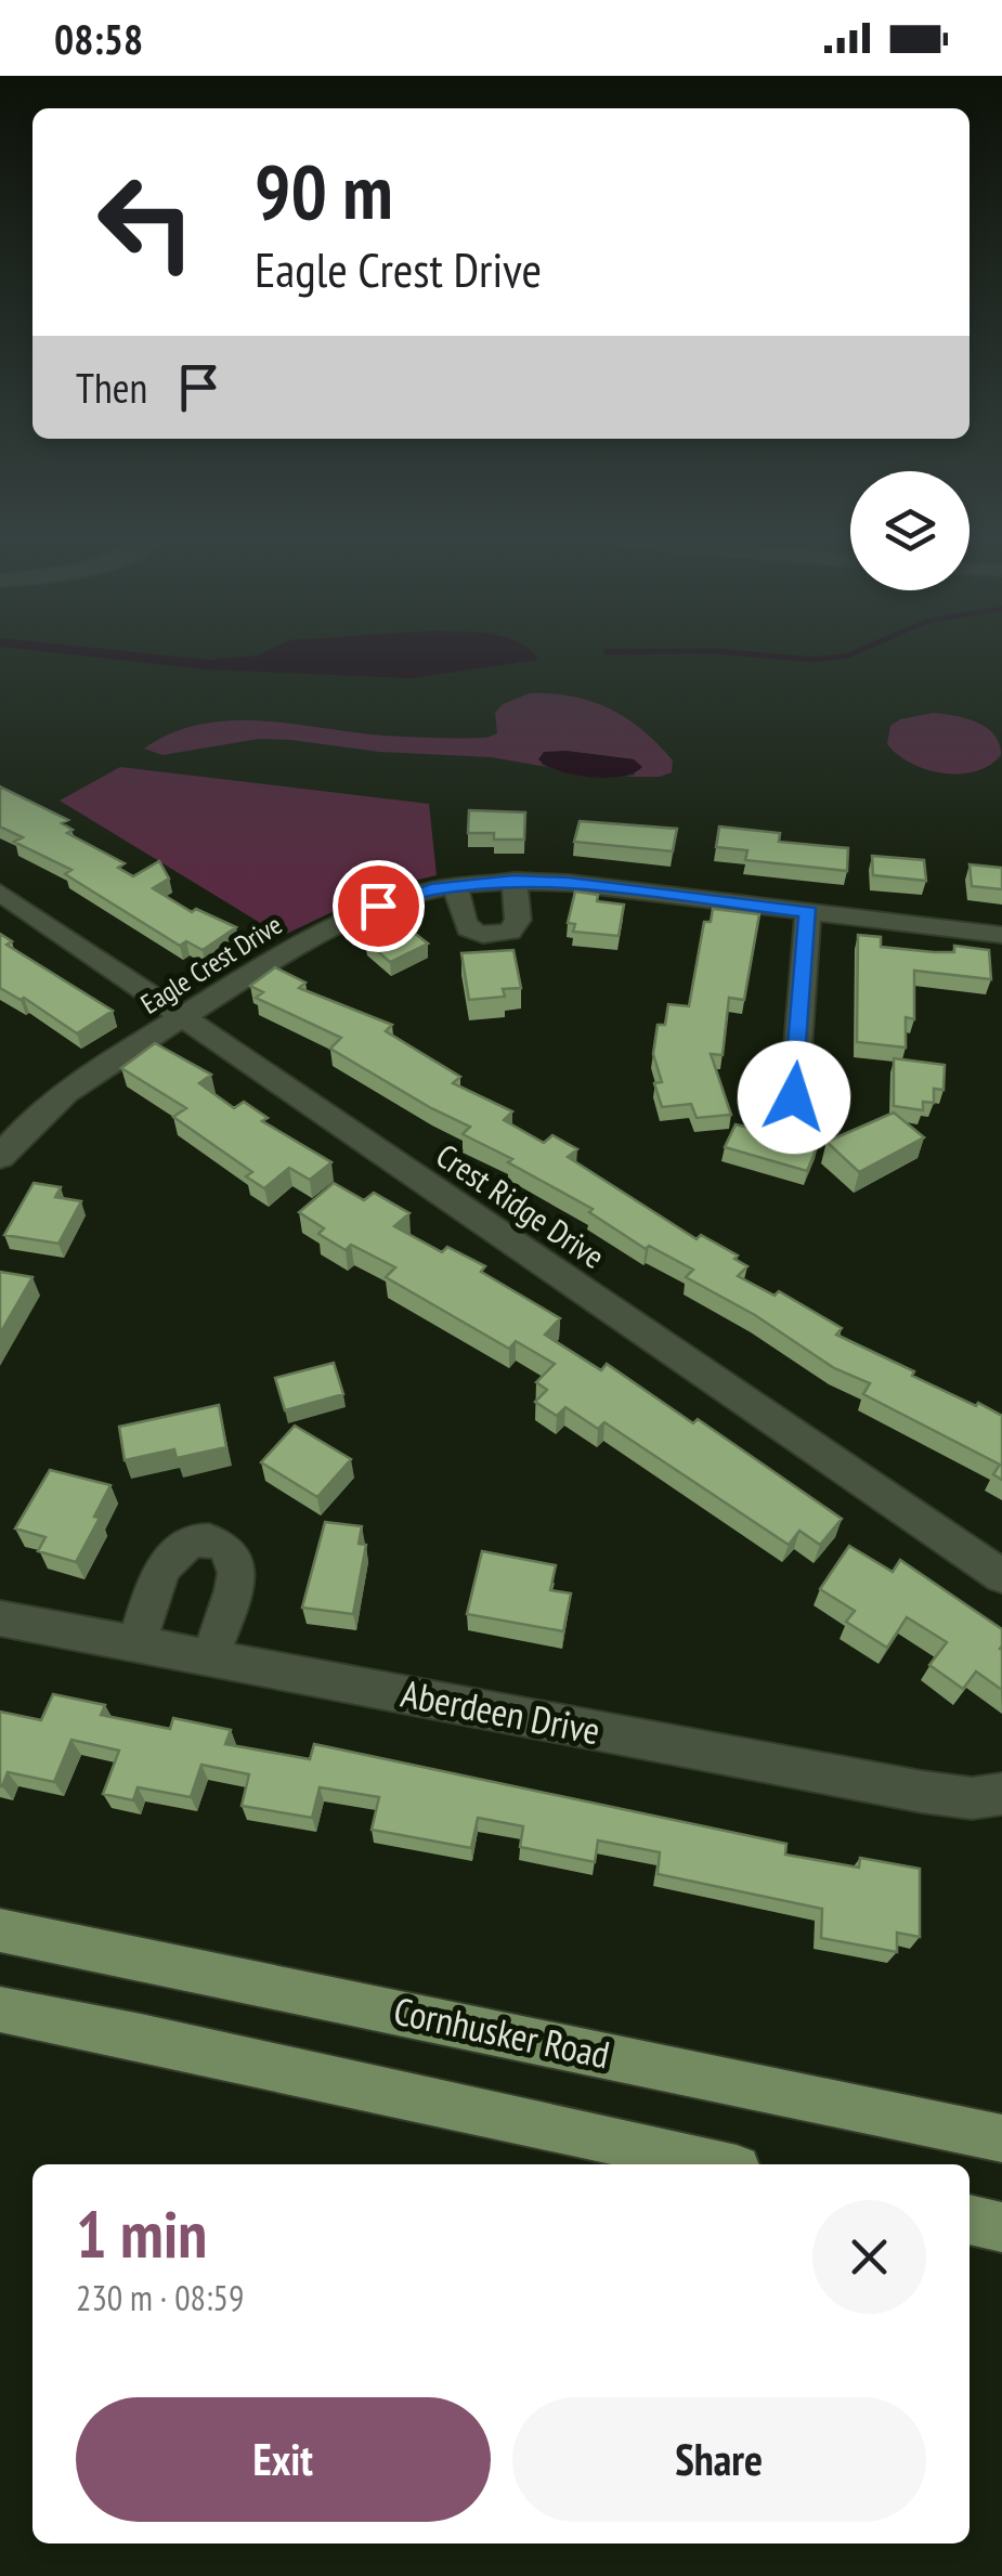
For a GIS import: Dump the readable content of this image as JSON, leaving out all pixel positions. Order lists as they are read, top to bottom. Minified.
{"streets":{"main road":["Cornhusker Road"],"street":["Eagle Crest Drive","Crest Ridge Drive","Aberdeen Drive"]},"crossings":[["Eagle Crest Drive","Crest Ridge Drive"]],"page":{"status":"08:58","turn":["90 m","Eagle Crest Drive"],"then":"Then","heading":["1 min","230 m · 08:59"],"buttons":["Exit","Share"]}}
